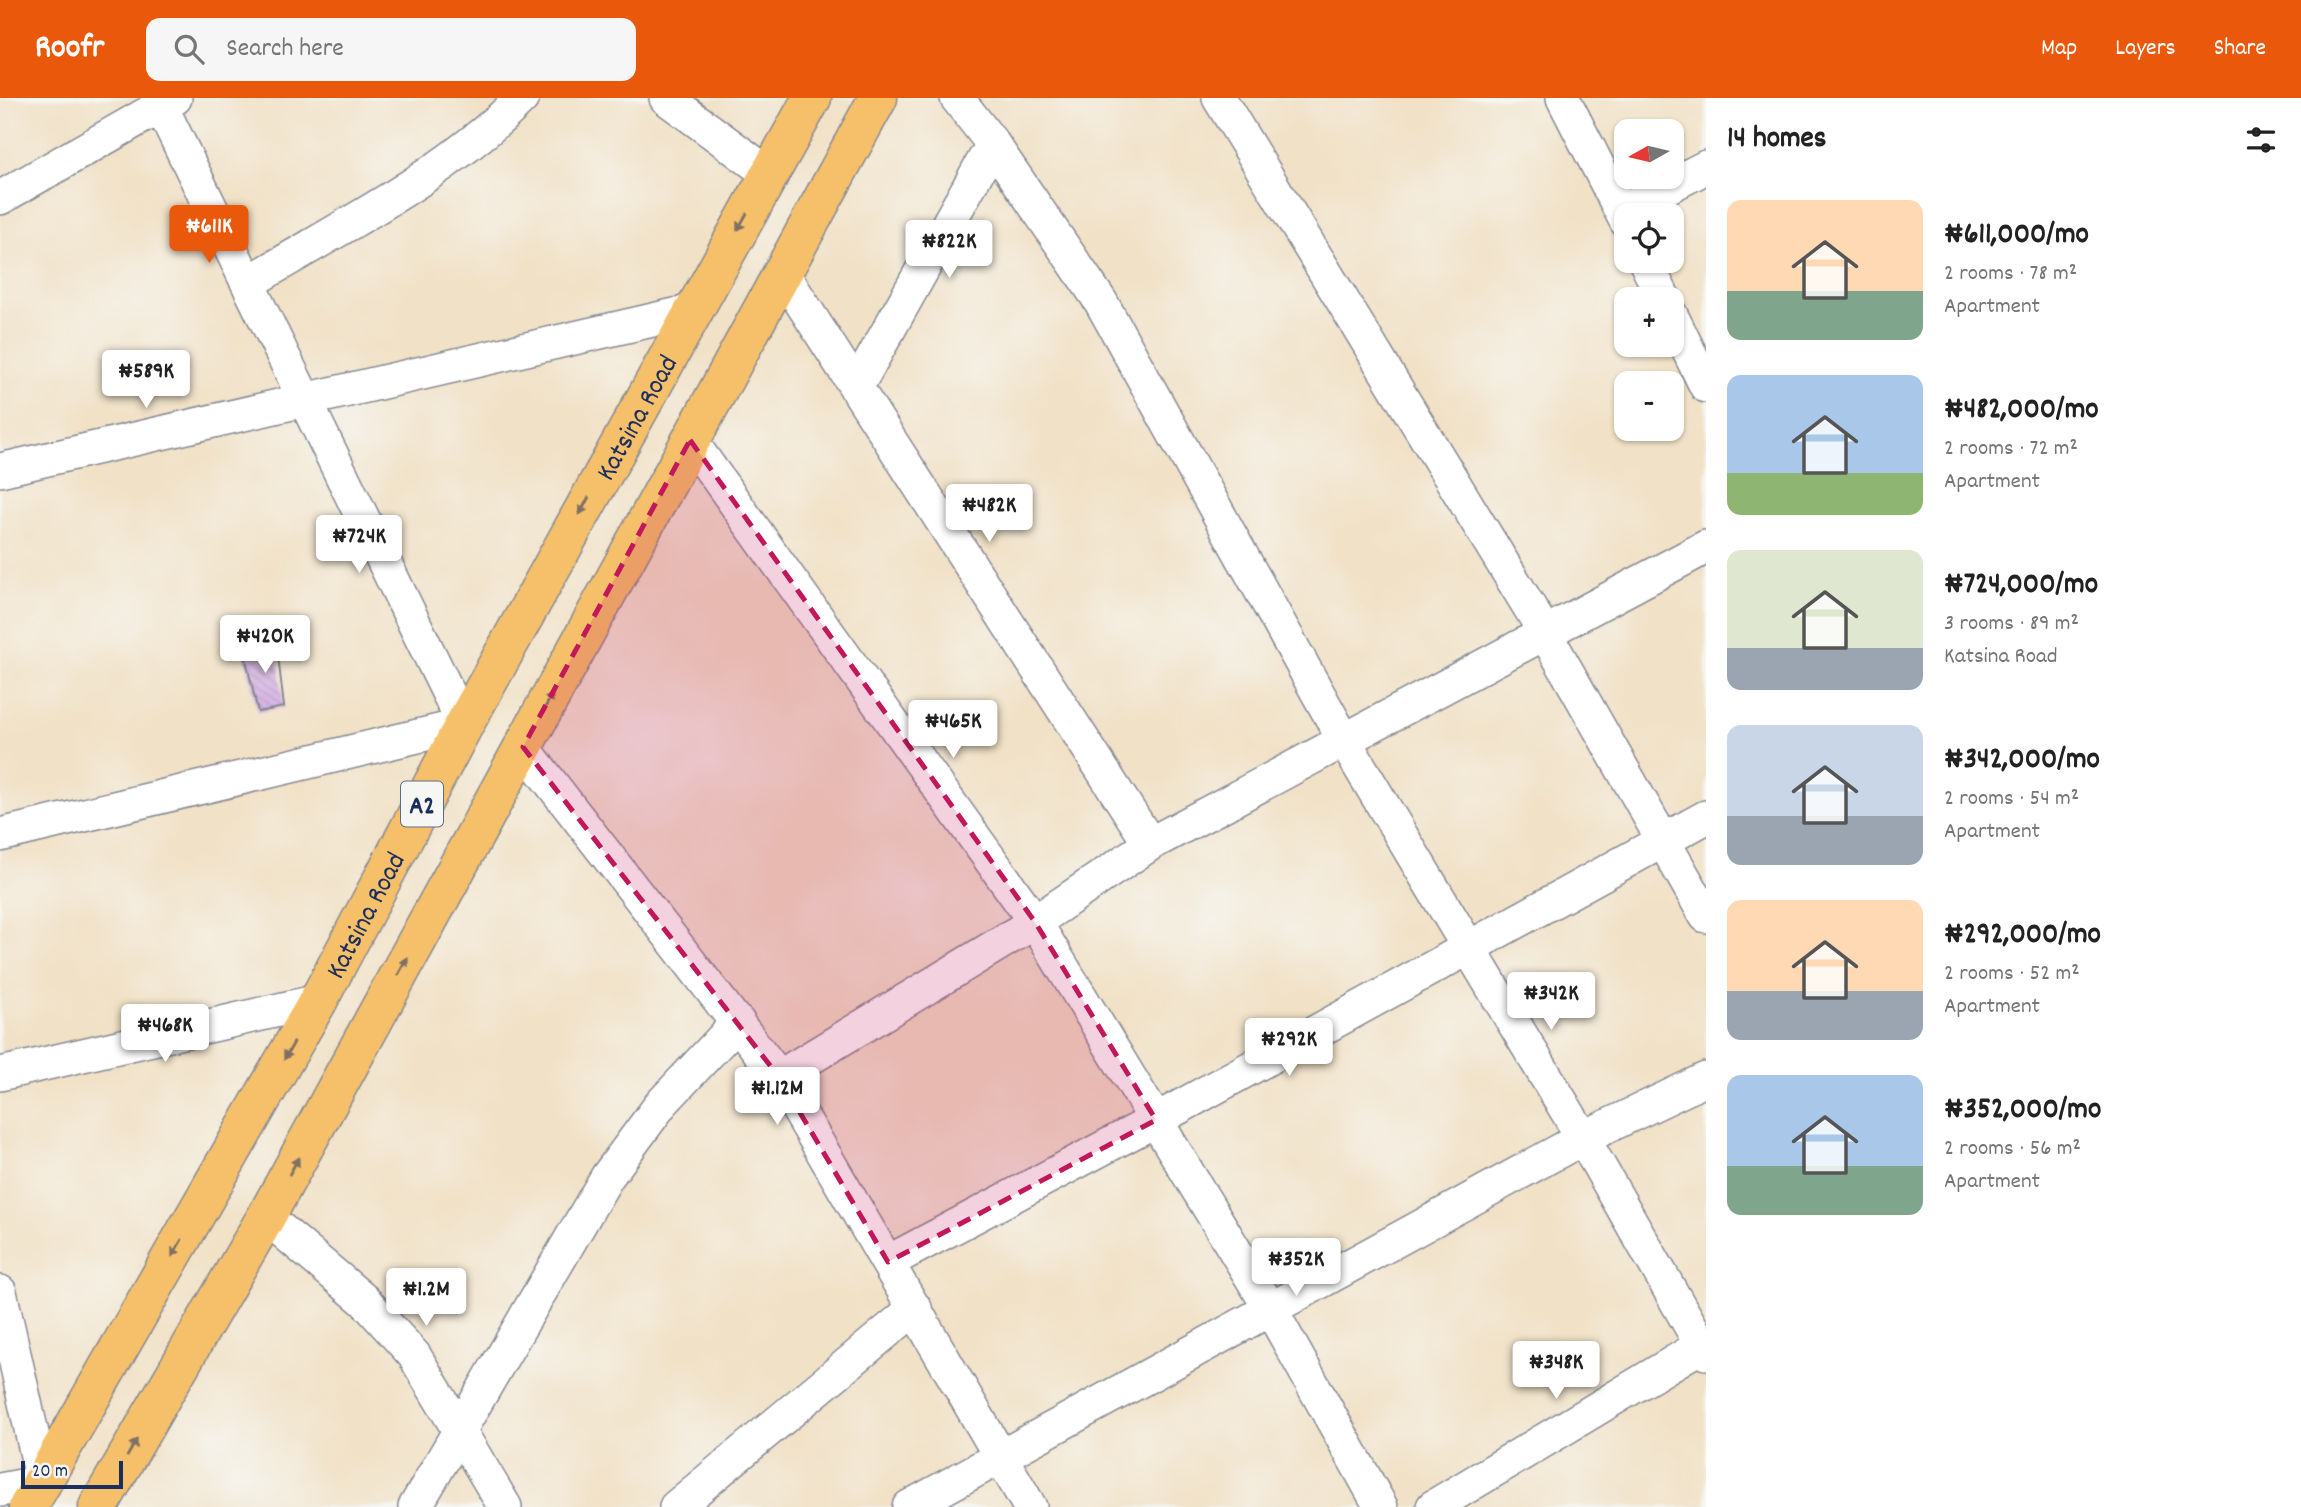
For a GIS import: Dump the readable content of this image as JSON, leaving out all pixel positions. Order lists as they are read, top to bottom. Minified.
{"streets":{"highway":["Katsina Road","A2"]},"scale_bar":"20 m","north":"left","page":{"header":"Roofr","search":"Search here","nav":["Map","Layers","Share"],"heading":"14 homes","map_buttons":["+","−"],"list":[{"name":"₦611,000/mo","note":"2 rooms · 78 m² · Apartment"},{"name":"₦482,000/mo","note":"2 rooms · 72 m² · Apartment"},{"name":"₦724,000/mo","note":"3 rooms · 89 m² · Katsina Road"},{"name":"₦342,000/mo","note":"2 rooms · 54 m² · Apartment"},{"name":"₦292,000/mo","note":"2 rooms · 52 m² · Apartment"},{"name":"₦352,000/mo","note":"2 rooms · 56 m² · Apartment"}],"price":["₦611K","₦822K","₦589K","₦482K","₦724K","₦420K","₦465K","₦342K","₦468K","₦292K","₦1.12M","₦352K","₦1.2M","₦348K"],"scale":"20 m"}}
